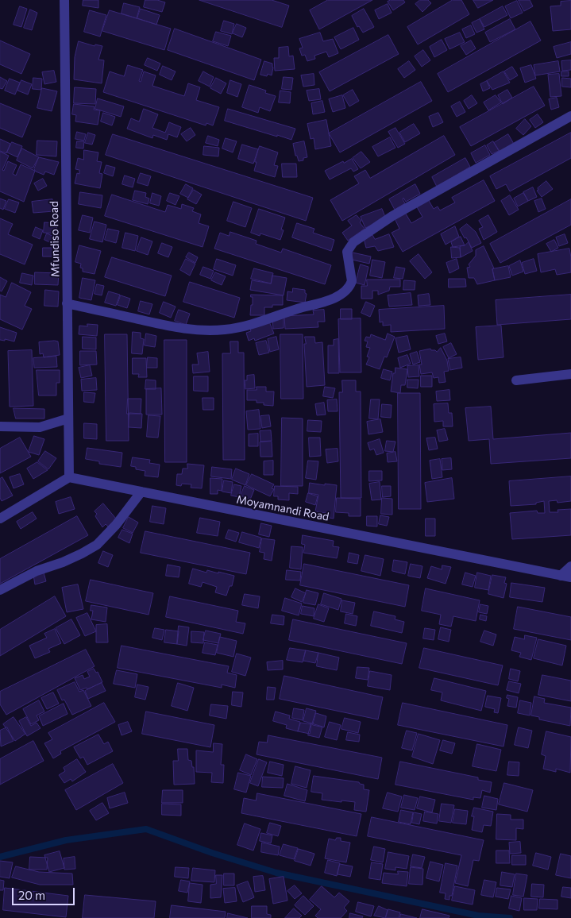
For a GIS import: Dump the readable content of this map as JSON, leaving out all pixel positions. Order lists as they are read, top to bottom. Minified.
{"streets":{"street":["Mfundiso Road","Moyamnandi Road"]},"crossings":[["Mfundiso Road","Moyamnandi Road"]],"scale_bar":"20 m"}
